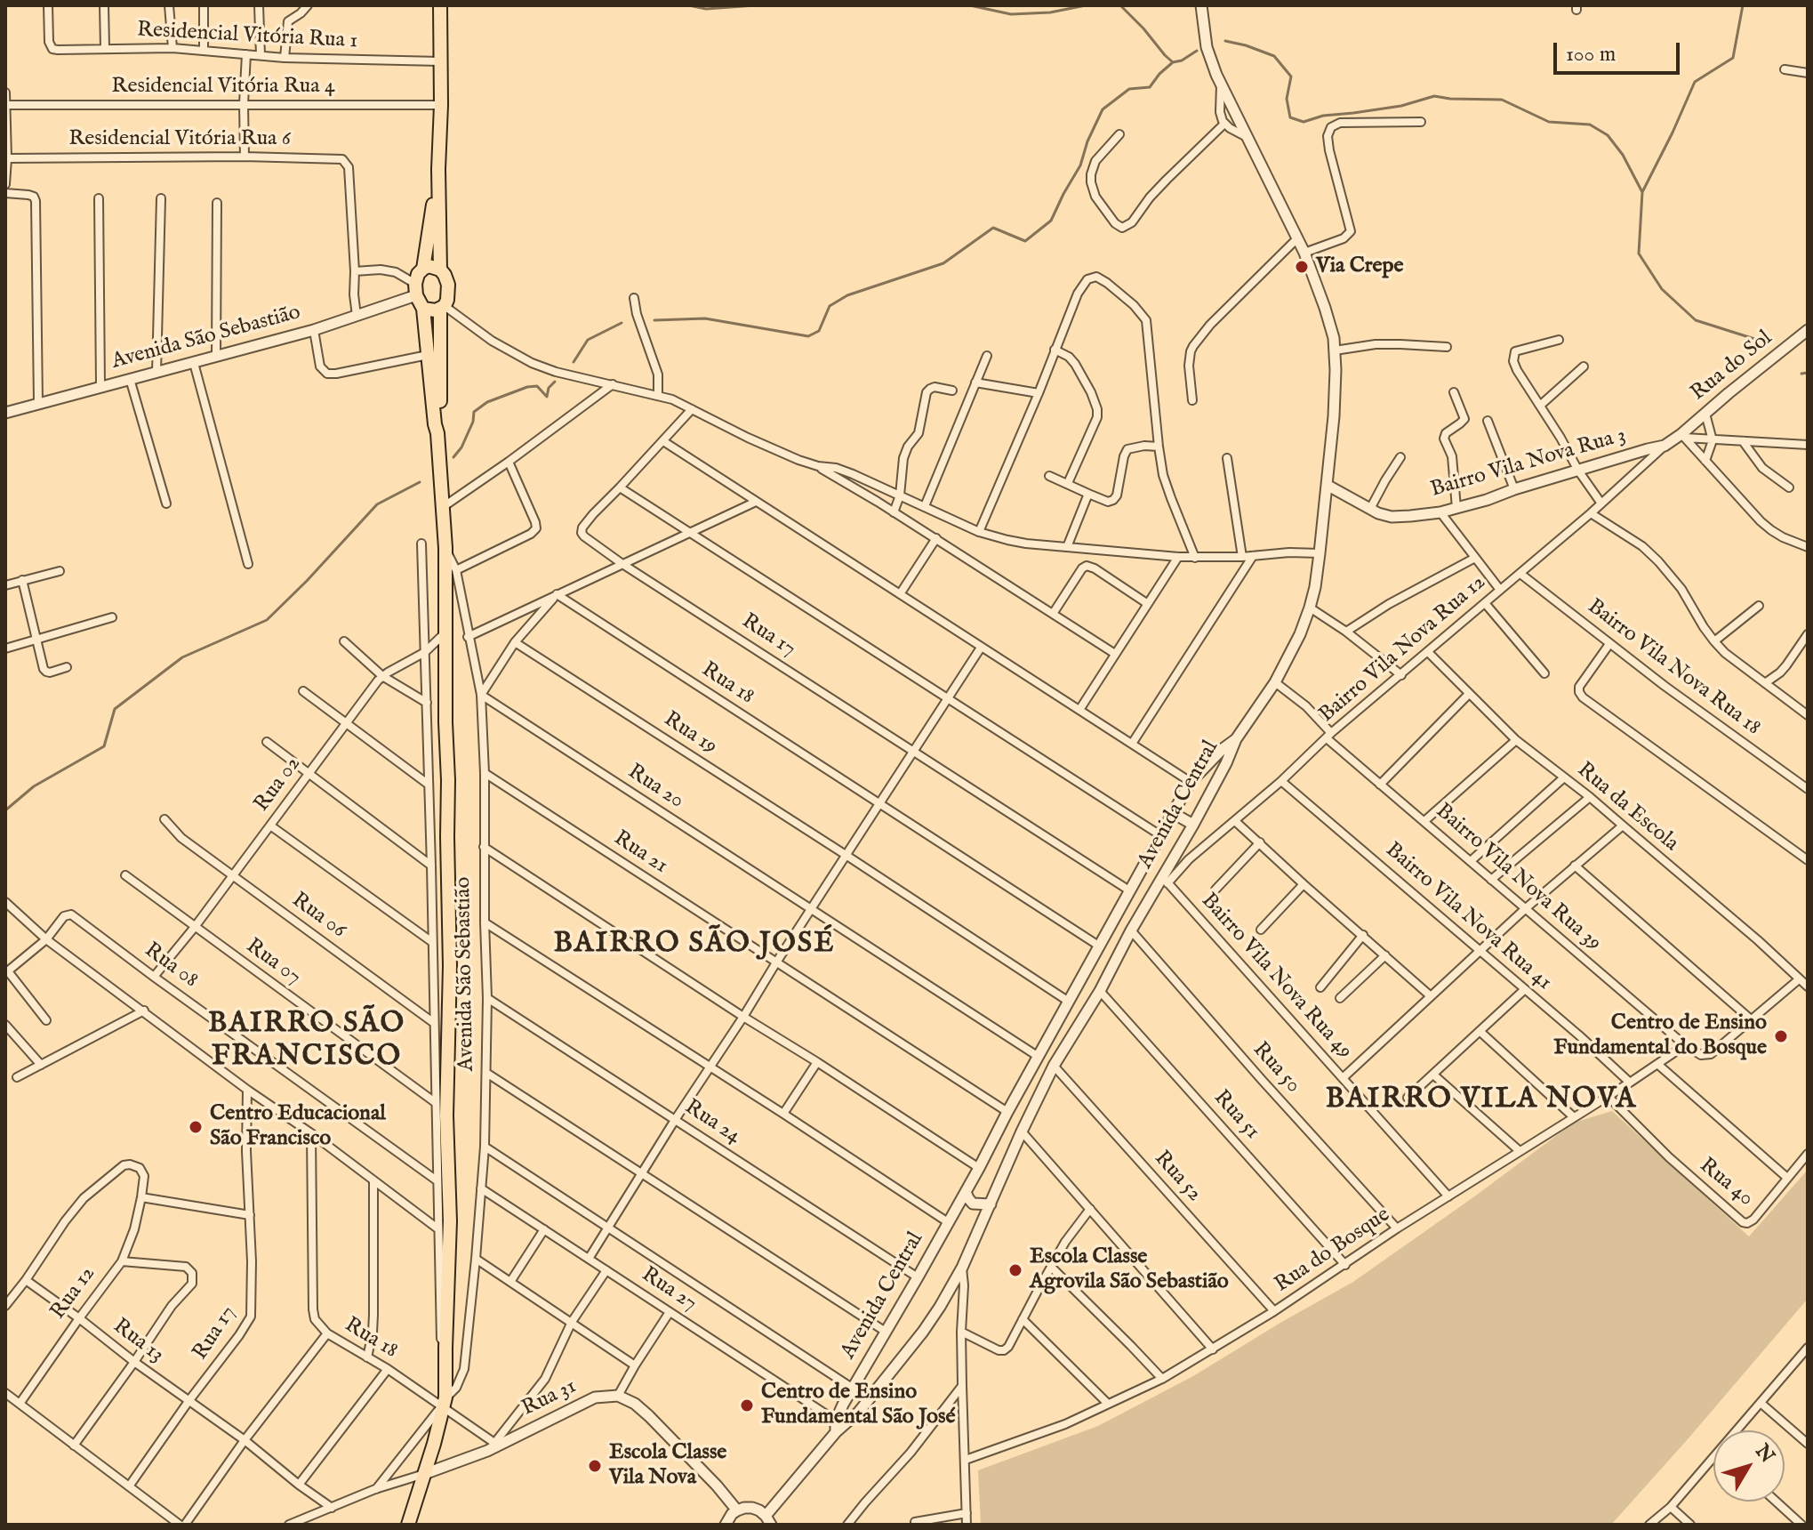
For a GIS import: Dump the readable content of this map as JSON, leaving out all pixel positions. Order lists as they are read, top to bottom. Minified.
{"streets":{"main road":["Avenida São Sebastião"],"street":["Residencial Vitória Rua 1","Residencial Vitória Rua 4","Residencial Vitória Rua 6","Rua do Sol","Bairro Vila Nova Rua 3","Rua 17","Bairro Vila Nova Rua 12","Bairro Vila Nova Rua 18","Rua 18","Rua 19","Rua 02","Rua 20","Avenida Central","Rua da Escola","Rua 21","Bairro Vila Nova Rua 39","Rua 06","Bairro Vila Nova Rua 41","Rua 07","Rua 08","Bairro Vila Nova Rua 49","Rua 50","Rua 51","Rua 24","Rua 52","Rua 40","Rua do Bosque","Rua 27","Rua 12","Rua 13","Rua 31"]},"crossings":[["Residencial Vitória Rua 1","Avenida São Sebastião"],["Residencial Vitória Rua 4","Avenida São Sebastião"],["Avenida São Sebastião","Rua 18"],["Avenida São Sebastião","Rua 02"],["Avenida São Sebastião","Rua 20"],["Avenida São Sebastião","Rua 21"],["Avenida São Sebastião","Rua 24"],["Avenida São Sebastião","Rua 27"],["Avenida São Sebastião","Rua 31"],["Bairro Vila Nova Rua 3","Bairro Vila Nova Rua 12"],["Rua 17","Avenida Central"],["Rua 17","Rua 13"],["Bairro Vila Nova Rua 12","Bairro Vila Nova Rua 18"],["Bairro Vila Nova Rua 12","Avenida Central"],["Bairro Vila Nova Rua 12","Rua da Escola"],["Bairro Vila Nova Rua 12","Bairro Vila Nova Rua 39"],["Bairro Vila Nova Rua 12","Bairro Vila Nova Rua 41"],["Bairro Vila Nova Rua 12","Bairro Vila Nova Rua 49"],["Rua 18","Avenida Central"],["Rua 18","Rua 31"],["Rua 19","Avenida Central"],["Rua 02","Rua 06"],["Rua 02","Rua 07"],["Rua 02","Rua 08"],["Rua 20","Avenida Central"],["Avenida Central","Rua 21"],["Avenida Central","Bairro Vila Nova Rua 49"],["Avenida Central","Rua 50"],["Avenida Central","Rua 51"],["Avenida Central","Rua 24"],["Avenida Central","Rua 52"],["Avenida Central","Rua 27"],["Bairro Vila Nova Rua 39","Rua do Bosque"],["Bairro Vila Nova Rua 41","Rua do Bosque"],["Bairro Vila Nova Rua 49","Rua do Bosque"],["Rua 50","Rua do Bosque"],["Rua 51","Rua do Bosque"],["Rua 52","Rua do Bosque"],["Rua 40","Rua do Bosque"],["Rua 12","Rua 13"]],"districts":["BAIRRO SÃO JOSÉ","BAIRRO SÃO FRANCISCO","BAIRRO VILA NOVA"],"places":["Via Crepe","Centro de Ensino Fundamental do Bosque","Centro Educacional São Francisco","Escola Classe Agrovila São Sebastião","Centro de Ensino Fundamental São José","Escola Classe Vila Nova"],"scale_bar":"100 m","north":"top right"}
